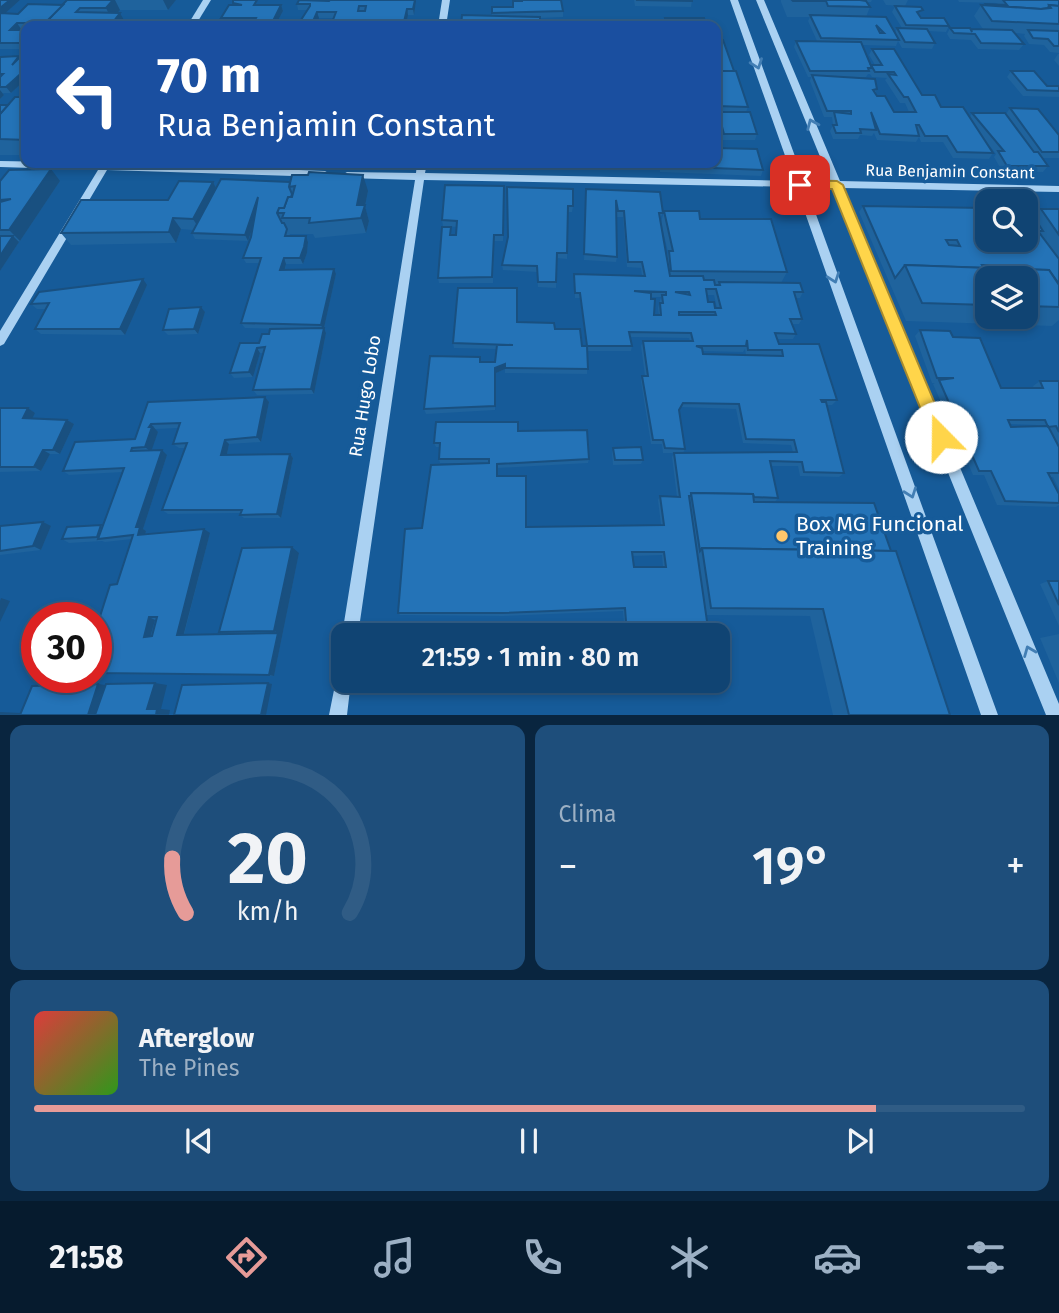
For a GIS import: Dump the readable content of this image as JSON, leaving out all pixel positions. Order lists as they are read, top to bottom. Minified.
{"streets":{"street":["Rua Benjamin Constant","Rua Hugo Lobo"]},"crossings":[["Rua Benjamin Constant","Rua Hugo Lobo"]],"places":["Box MG Funcional Training"],"page":{"turn":["70 m","Rua Benjamin Constant"],"limit":"30","trip":"21:59 · 1 min · 80 m","tile":"Clima","heat":["−","19°","+"],"song":["Afterglow","The Pines"],"tabs":"21:58","gauge":["20","km/h"]}}
